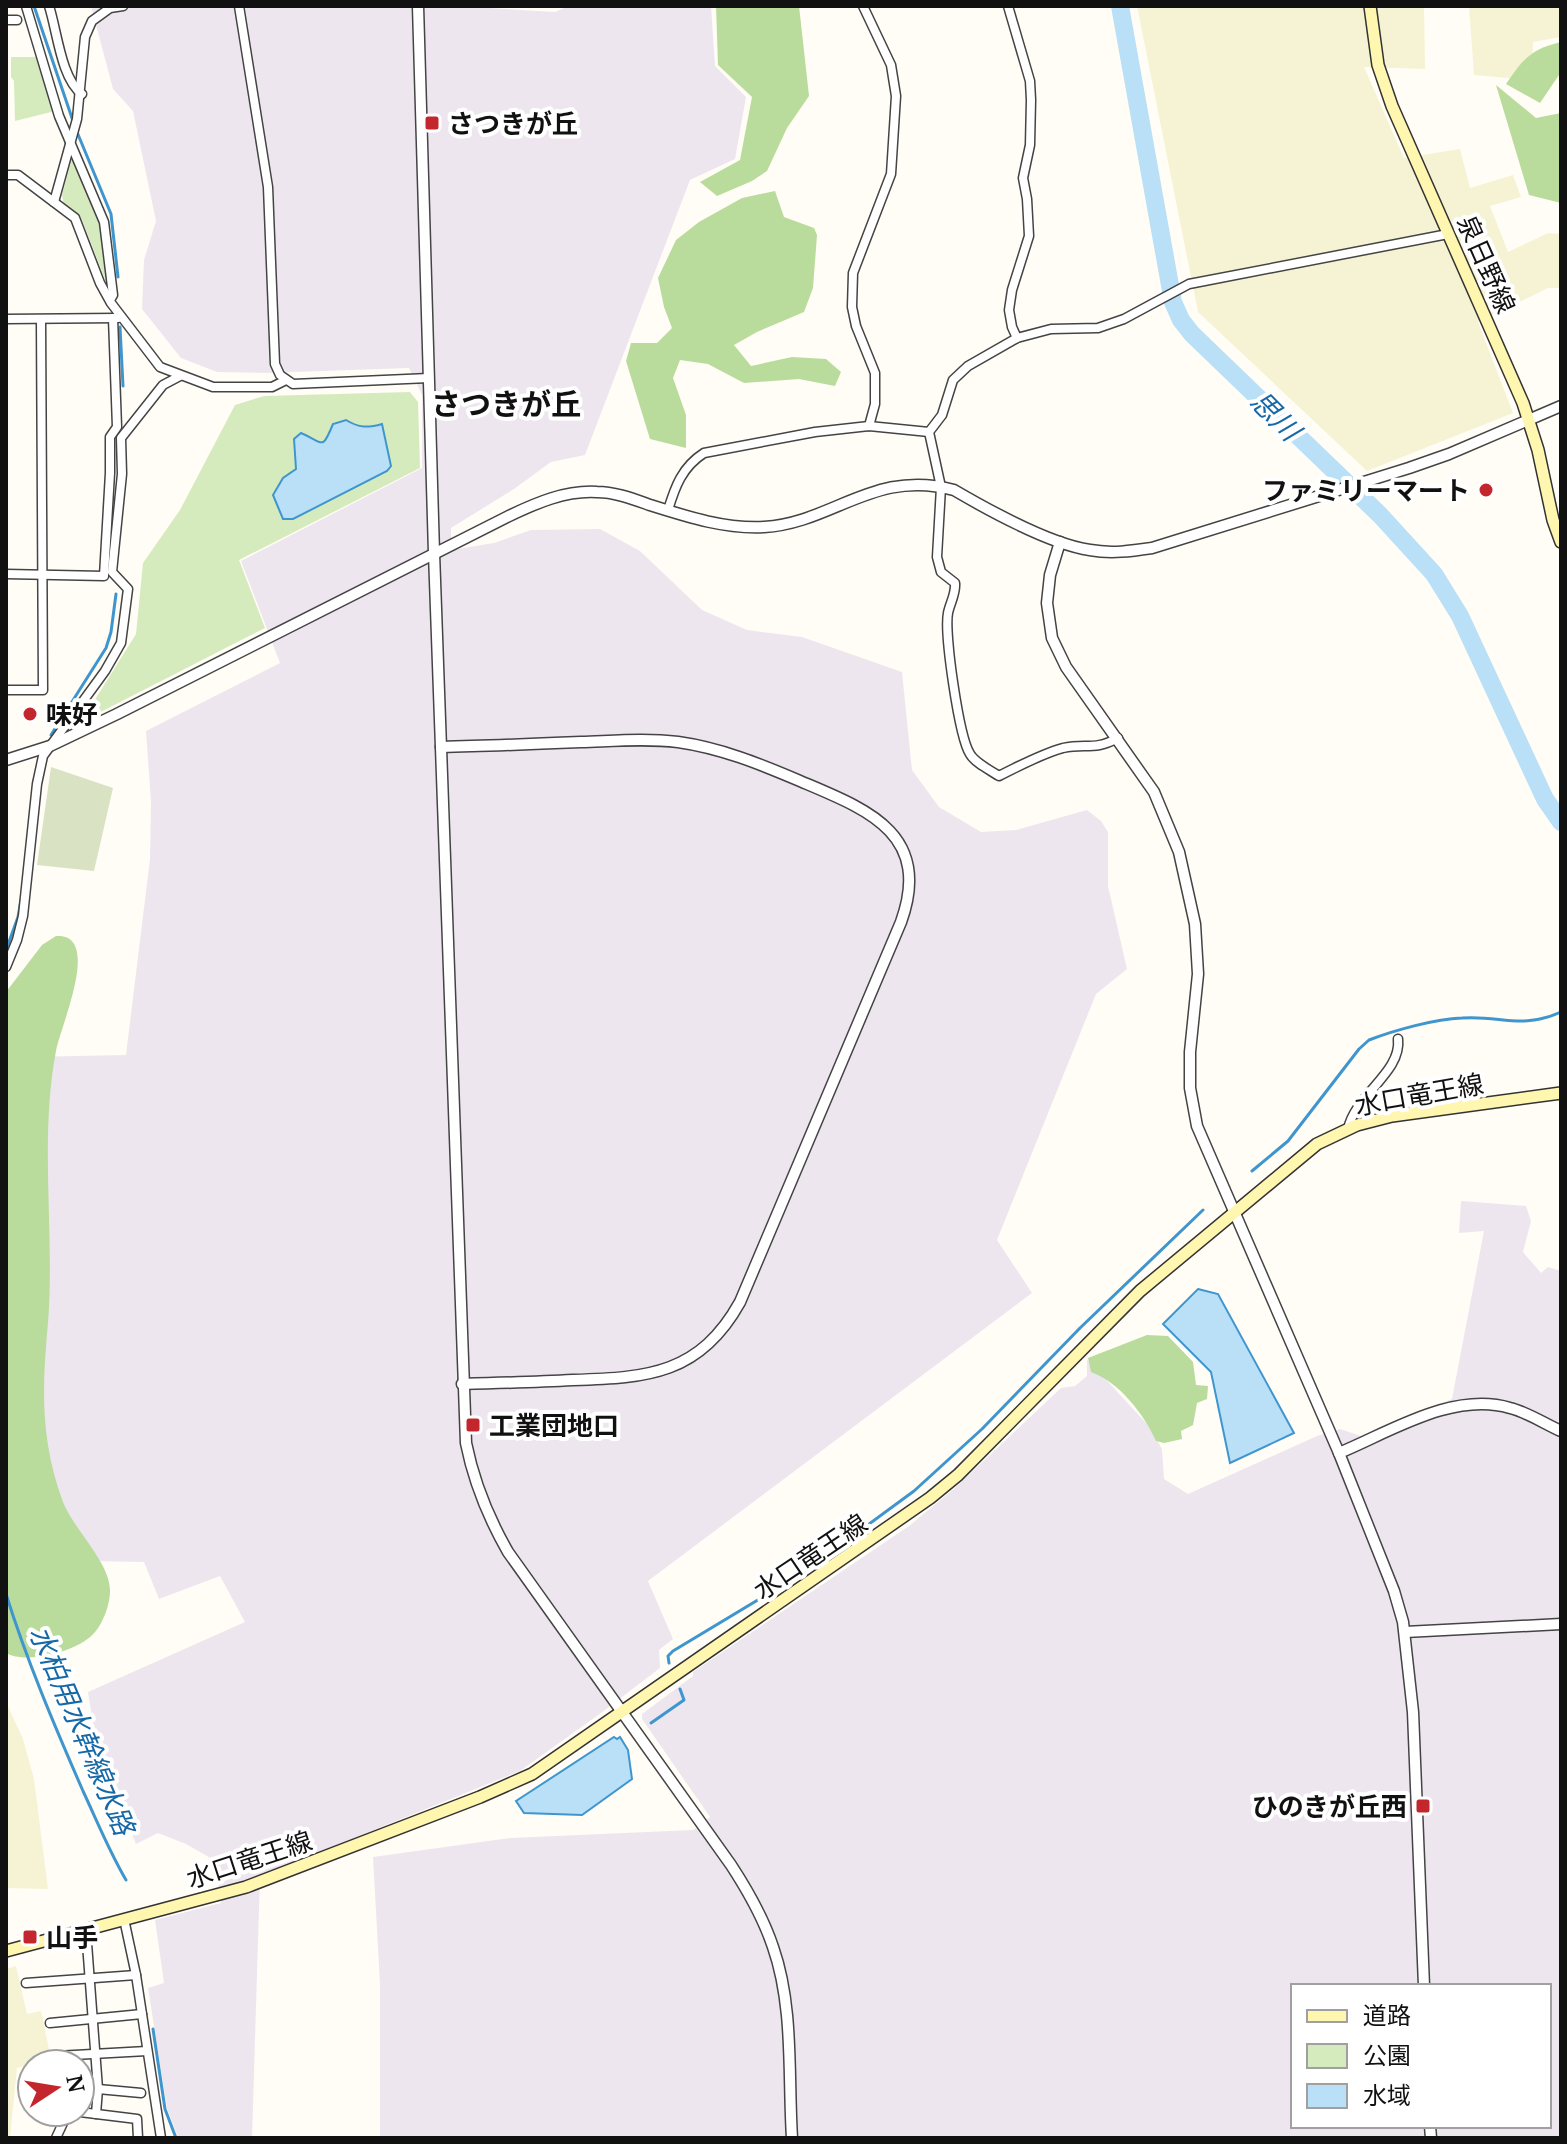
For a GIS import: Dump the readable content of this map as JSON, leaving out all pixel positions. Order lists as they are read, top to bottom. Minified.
{"streets":{"main road":["泉日野線","水口竜王線"]},"districts":["さつきが丘"],"water":["思川","水柏用水幹線水路"],"places":{"transit":["さつきが丘","工業団地口","ひのきが丘西","山手"],"other":["ファミリーマート","味好"]},"legend":["道路","公園","水域"],"north":"right"}
